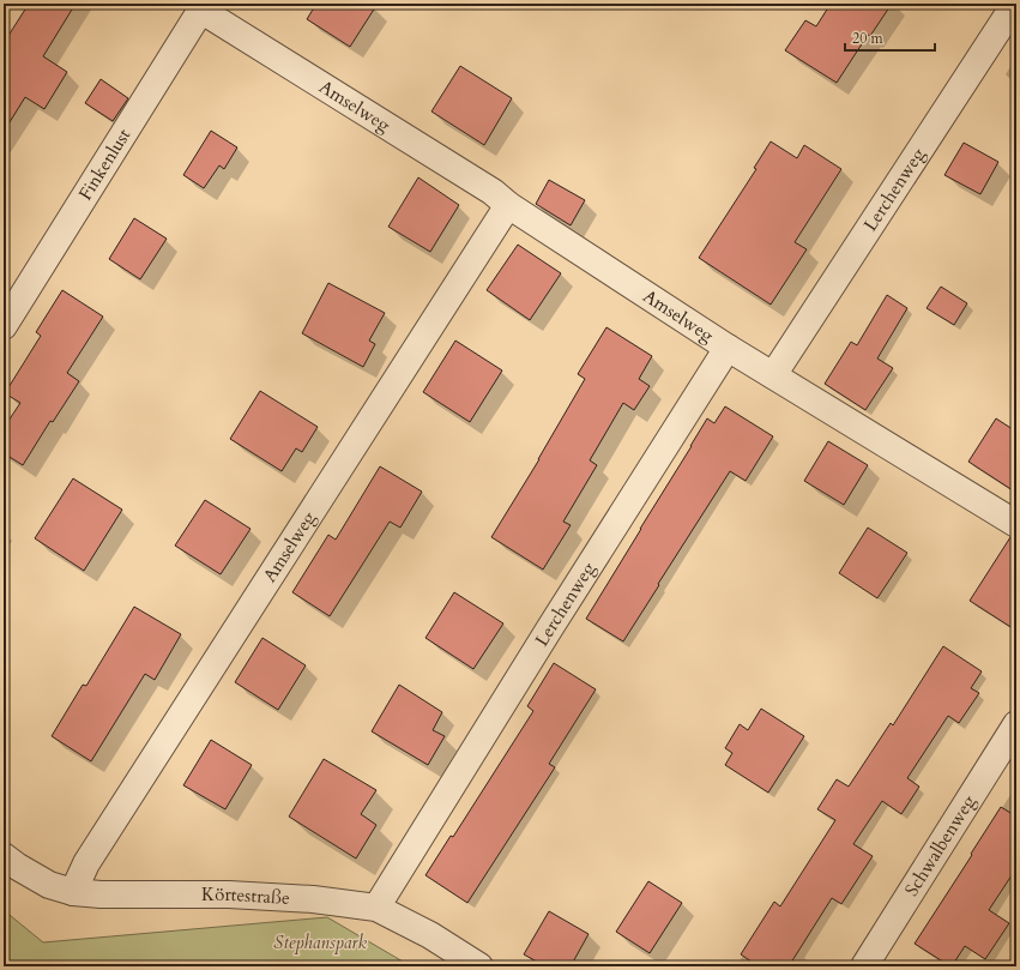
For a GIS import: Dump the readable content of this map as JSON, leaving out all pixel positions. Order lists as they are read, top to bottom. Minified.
{"streets":{"street":["Amselweg","Finkenlust","Lerchenweg","Schwalbenweg","Körtestraße"]},"crossings":[["Amselweg","Finkenlust"],["Amselweg","Lerchenweg"],["Amselweg","Körtestraße"],["Lerchenweg","Körtestraße"]],"parks":["Stephanspark"],"scale_bar":"20 m"}
